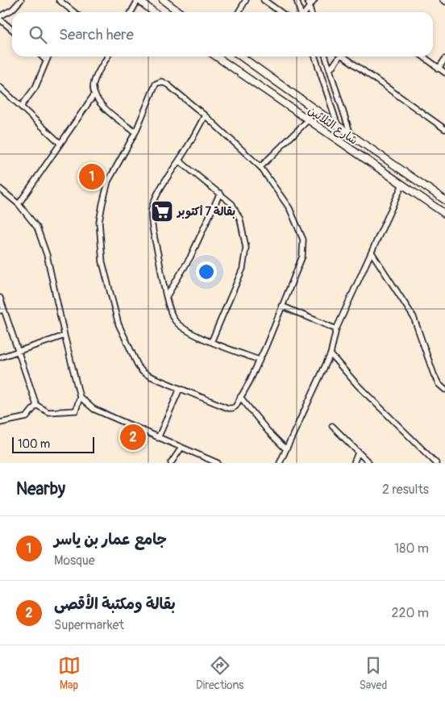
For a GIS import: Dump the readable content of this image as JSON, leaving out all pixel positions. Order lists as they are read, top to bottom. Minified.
{"streets":{"street":["شارع الثلاثين"]},"places":{"supermarket":["بقالة 7 أكتوبر"]},"scale_bar":"100 m","page":{"search":"Search here","pins":["1","2"],"scale":"100 m","heading":["Nearby","2 results"],"list":[{"mark":"1","name":"جامع عمار بن ياسر","note":"Mosque","value":"180 m"},{"mark":"2","name":"بقالة ومكتبة الأقصى","note":"Supermarket","value":"220 m"}],"nav":["Map","Directions","Saved"]}}
